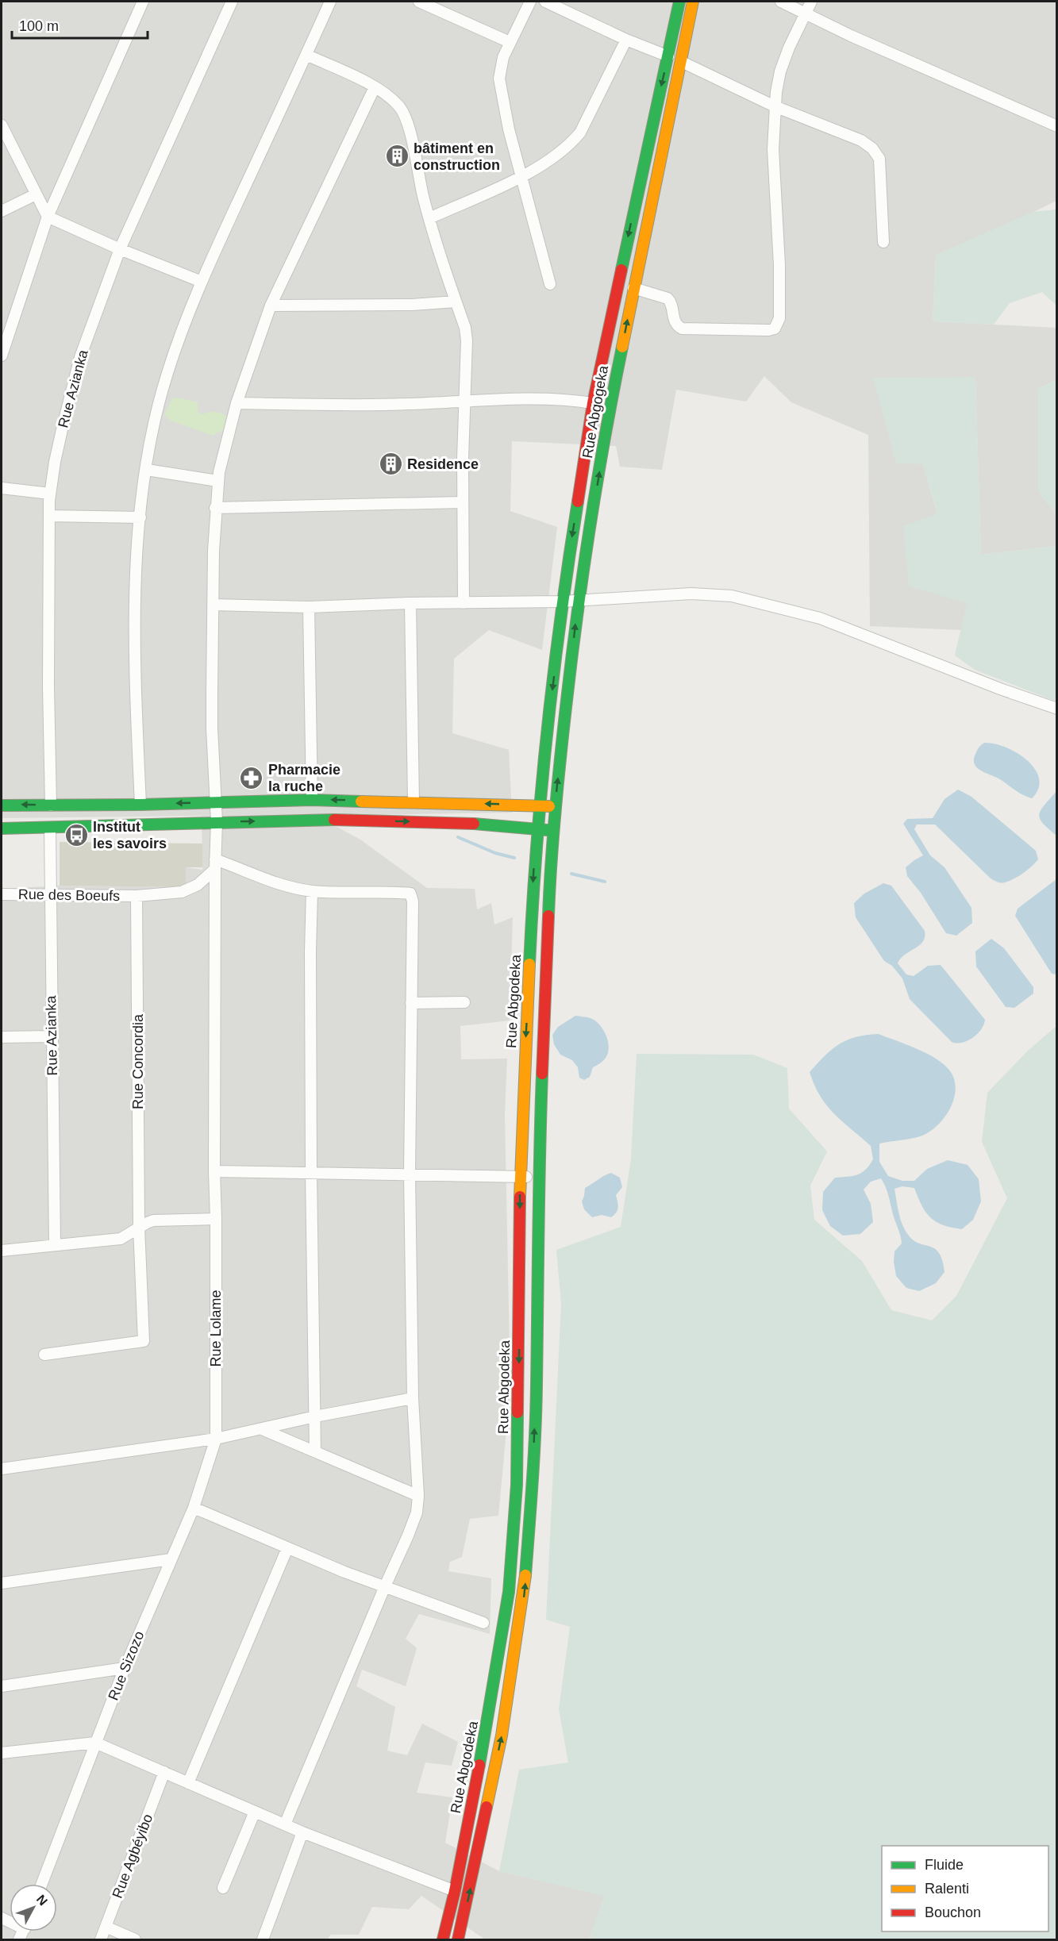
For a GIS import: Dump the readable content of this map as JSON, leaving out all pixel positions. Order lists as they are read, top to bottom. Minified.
{"streets":{"main road":["Rue Abgogeka","Rue Abgodeka"],"street":["Rue Azianka","Rue des Boeufs","Rue Concordia","Rue Lolame","Rue Sizozo","Rue Agbéyibo"]},"crossings":[["Rue Azianka","Rue des Boeufs"],["Rue Abgogeka","Rue Abgodeka"],["Rue des Boeufs","Rue Concordia"],["Rue des Boeufs","Rue Lolame"],["Rue Lolame","Rue Sizozo"]],"places":{"building":["bâtiment en construction","Residence"],"pharmacy":["Pharmacie la ruche"],"bus stop":["Institut les savoirs"]},"legend":["Fluide","Ralenti","Bouchon"],"scale_bar":"100 m","north":"top right"}
